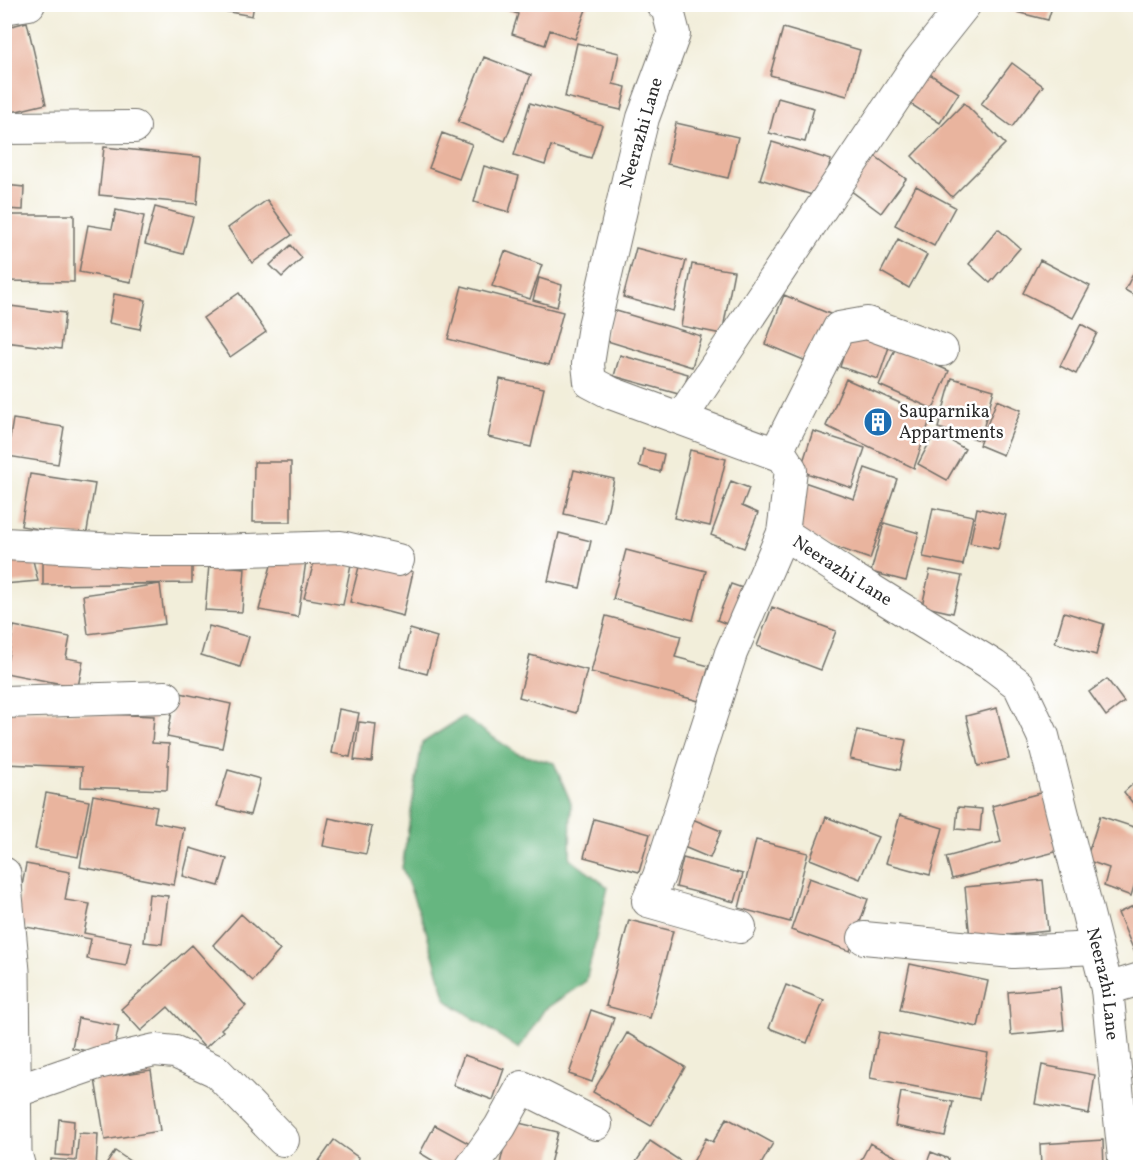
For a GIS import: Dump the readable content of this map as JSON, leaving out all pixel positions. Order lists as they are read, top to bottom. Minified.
{"streets":{"street":["Neerazhi Lane"]},"places":{"building":["Sauparnika Appartments"]}}
